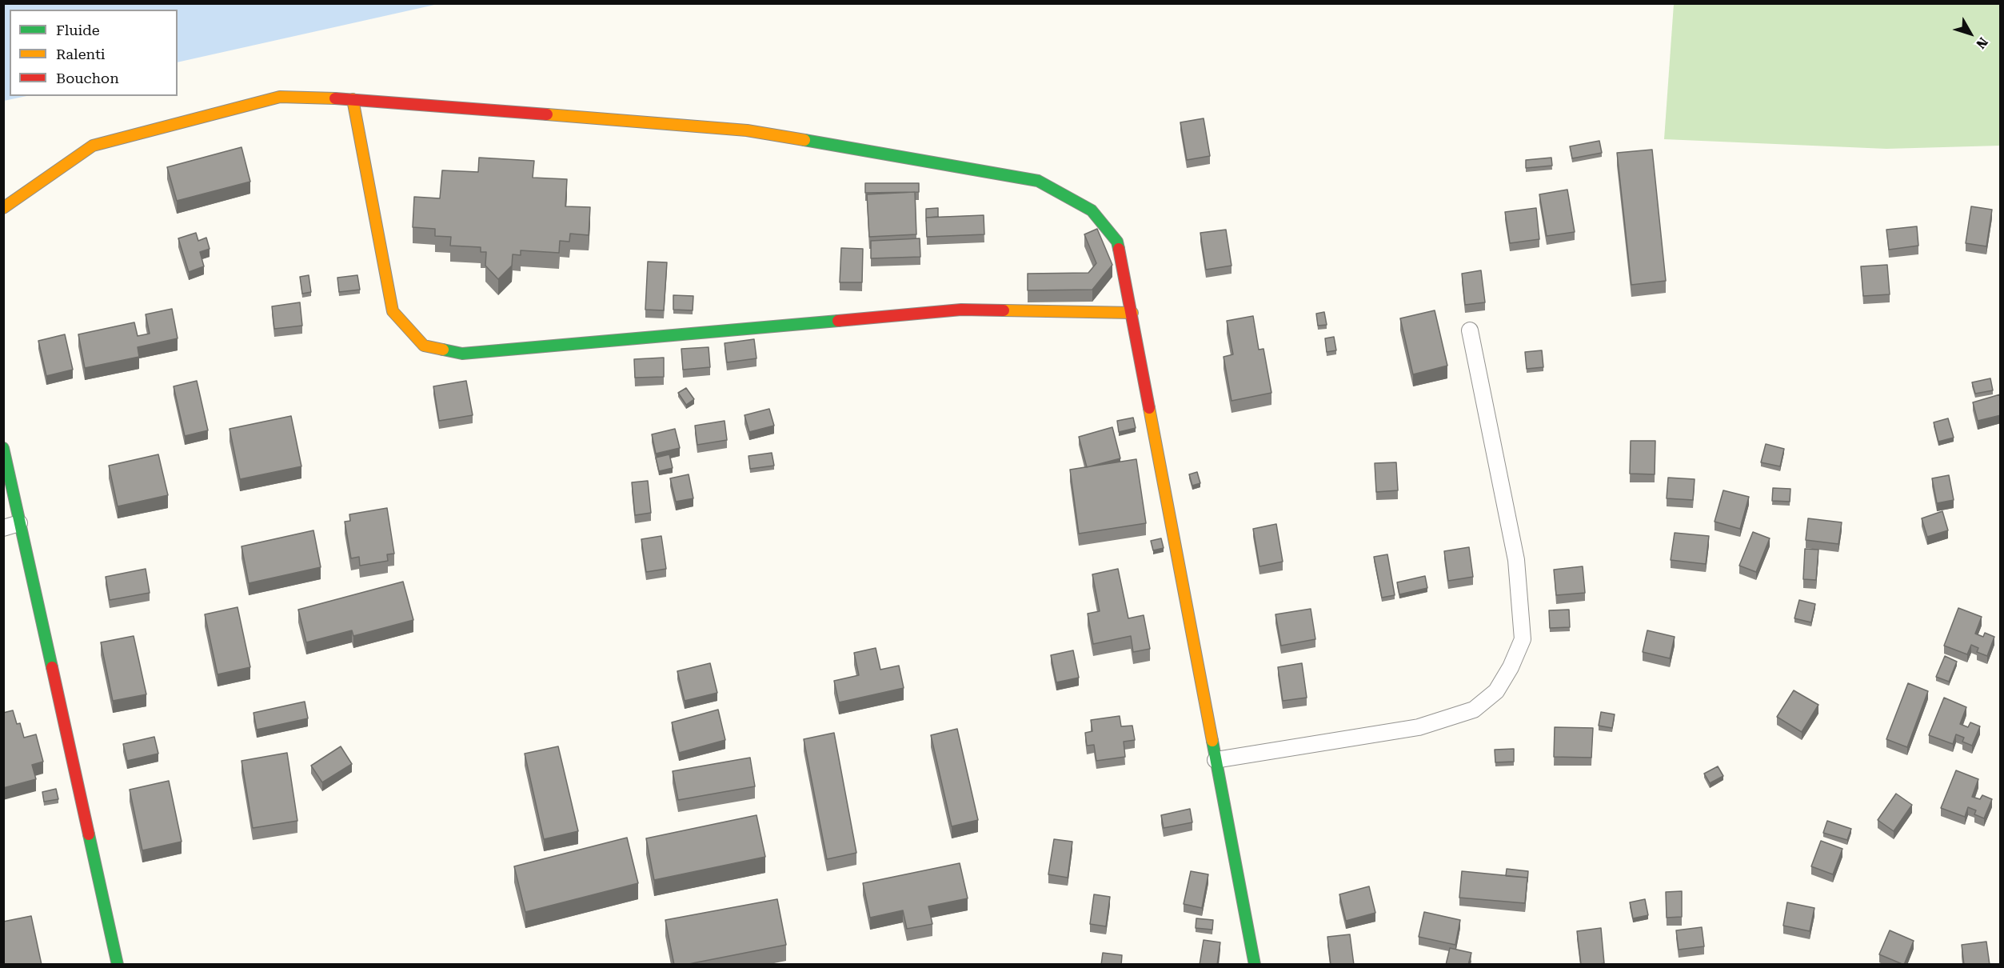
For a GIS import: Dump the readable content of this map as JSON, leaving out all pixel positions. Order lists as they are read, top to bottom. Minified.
{"legend":["Fluide","Ralenti","Bouchon"],"north":"bottom right"}
